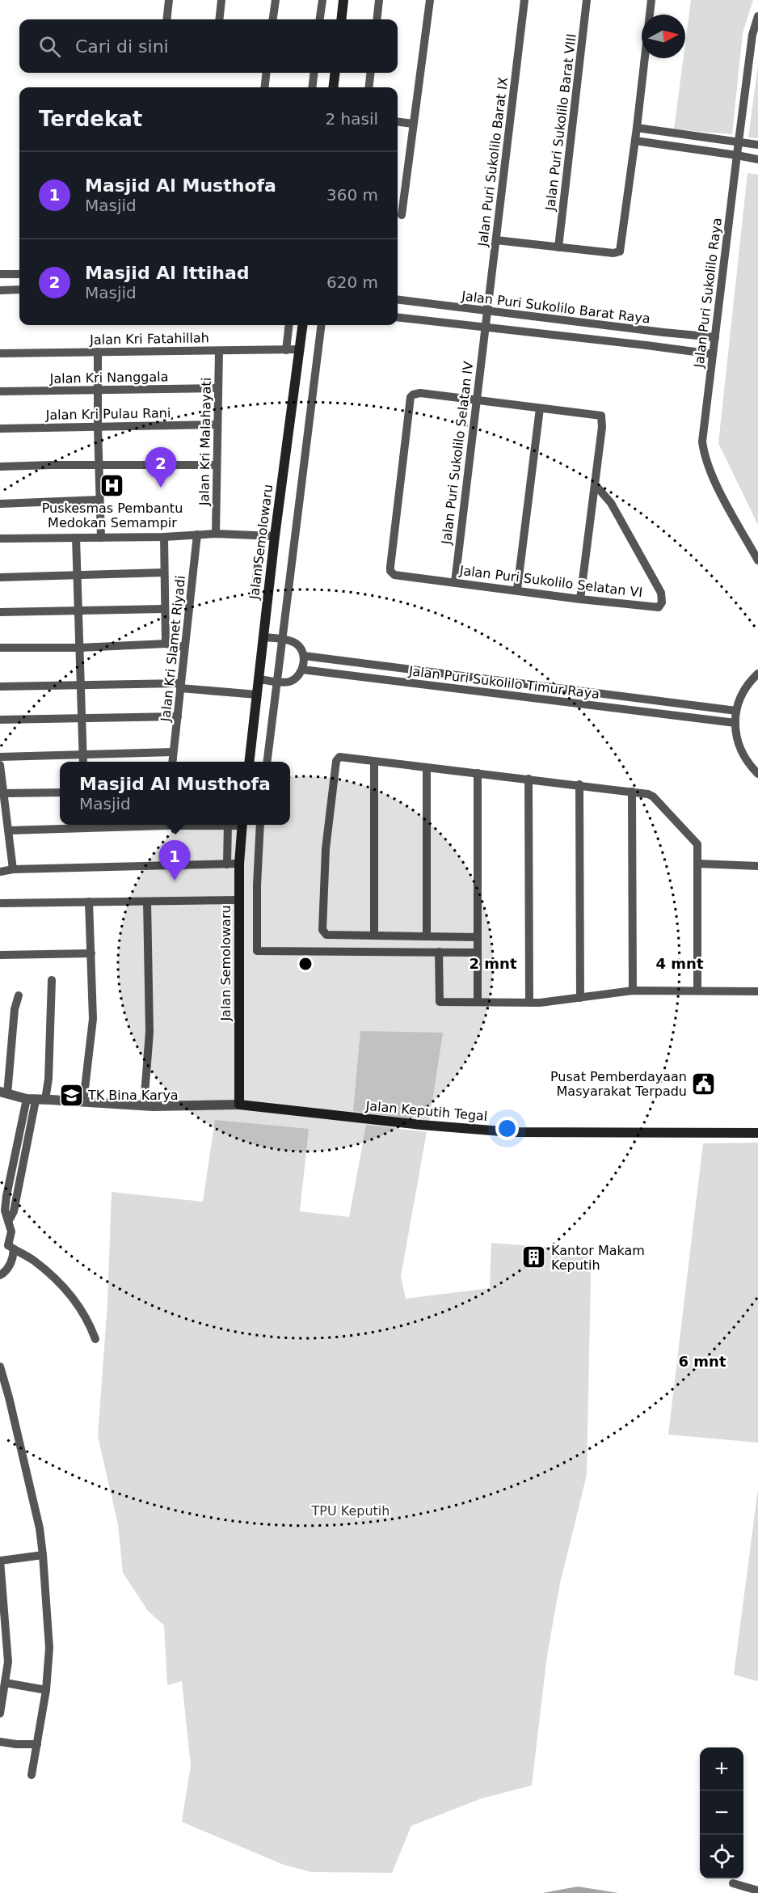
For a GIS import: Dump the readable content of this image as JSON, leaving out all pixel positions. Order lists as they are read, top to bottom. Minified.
{"streets":{"main road":["Jalan Semolowaru","Jalan Keputih Tegal"],"street":["Jalan Puri Sukolilo Barat VIII","Jalan Puri Sukolilo Barat IX","Jalan Puri Sukolilo Raya","Jalan Puri Sukolilo Barat Raya","Jalan Kri Fatahillah","Jalan Kri Nanggala","Jalan Kri Pulau Rani","Jalan Kri Malahayati","Jalan Puri Sukolilo Selatan IV","Jalan Puri Sukolilo Selatan VI","Jalan Kri Slamet Riyadi","Jalan Puri Sukolilo Timur Raya"]},"crossings":[["Jalan Puri Sukolilo Barat IX","Jalan Puri Sukolilo Barat Raya"],["Jalan Puri Sukolilo Barat IX","Jalan Puri Sukolilo Selatan IV"],["Jalan Puri Sukolilo Raya","Jalan Puri Sukolilo Barat Raya"],["Jalan Puri Sukolilo Barat Raya","Jalan Puri Sukolilo Selatan IV"],["Jalan Kri Fatahillah","Jalan Kri Malahayati"],["Jalan Kri Fatahillah","Jalan Semolowaru"],["Jalan Kri Nanggala","Jalan Kri Malahayati"],["Jalan Kri Pulau Rani","Jalan Kri Malahayati"],["Jalan Puri Sukolilo Selatan IV","Jalan Puri Sukolilo Selatan VI"],["Jalan Semolowaru","Jalan Keputih Tegal"]],"parks":["TPU Keputih"],"places":{"hospital":["Puskesmas Pembantu Medokan Semampir"],"public building":["Pusat Pemberdayaan Masyarakat Terpadu"],"school or university":["TK Bina Karya"],"building":["Kantor Makam Keputih"]},"north":"right","page":{"search":"Cari di sini","heading":["Terdekat","2 hasil"],"list":[{"mark":"1","name":"Masjid Al Musthofa","note":"Masjid","value":"360 m"},{"mark":"2","name":"Masjid Al Ittihad","note":"Masjid","value":"620 m"}],"pins":["2","1"],"popup":["Masjid Al Musthofa","Masjid"],"map_buttons":["+","−"]},"rings":["2 mnt","4 mnt","6 mnt"]}
